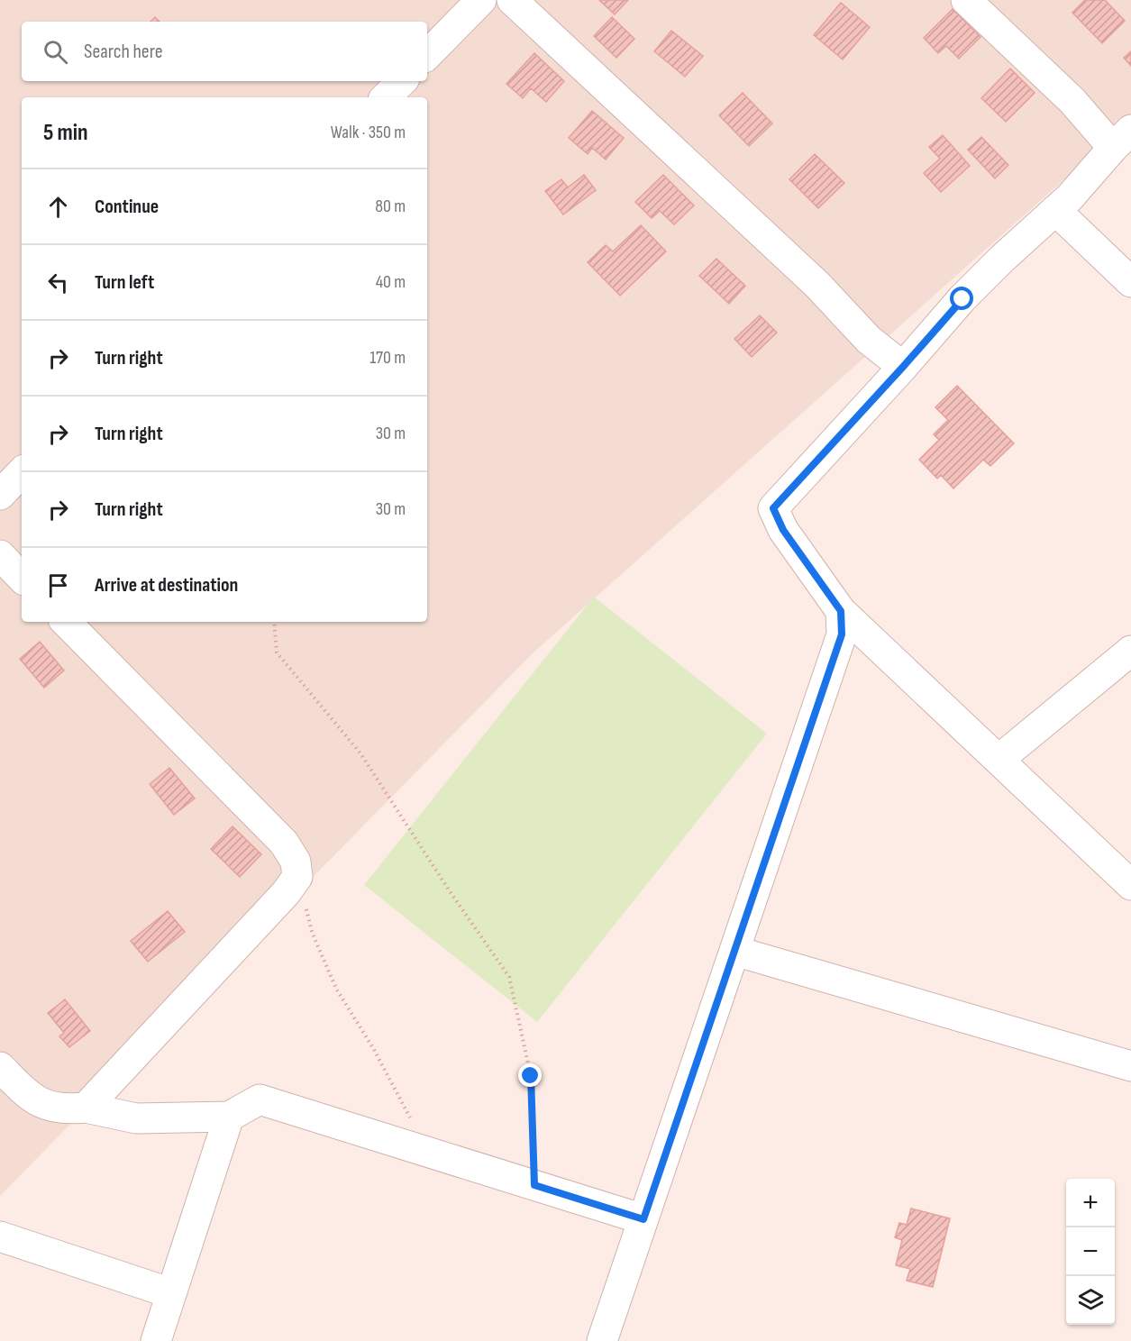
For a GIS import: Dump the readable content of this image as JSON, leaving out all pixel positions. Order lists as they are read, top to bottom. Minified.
{"page":{"search":"Search here","heading":["5 min","Walk · 350 m"],"list":[["Continue","80 m"],["Turn left","40 m"],["Turn right","170 m"],["Turn right","30 m"],["Turn right","30 m"],"Arrive at destination"],"map_buttons":["+","−"]}}
